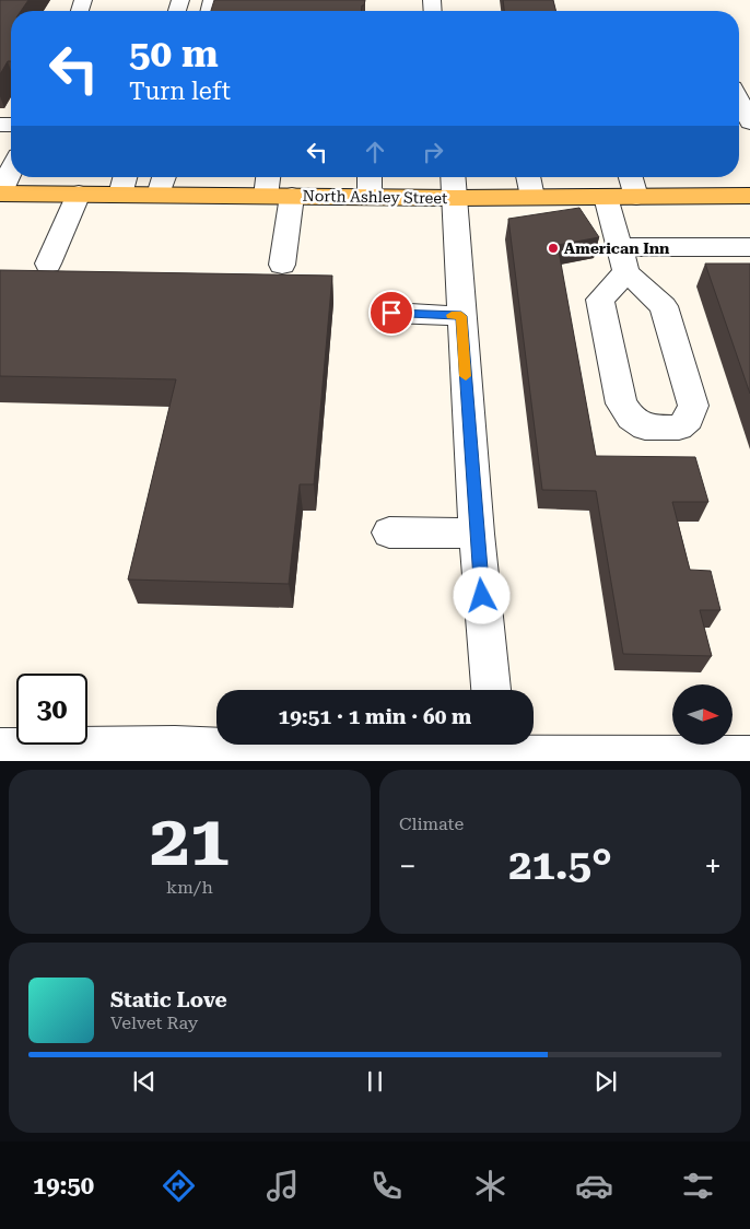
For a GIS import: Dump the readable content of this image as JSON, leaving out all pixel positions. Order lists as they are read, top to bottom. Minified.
{"streets":{"main road":["North Ashley Street"]},"places":["American Inn"],"north":"right","page":{"turn":["50 m","Turn left"],"limit":"30","trip":"19:51 · 1 min · 60 m","tile":[["21","km/h"],"Climate"],"heat":["−","21.5°","+"],"song":["Static Love","Velvet Ray"],"tabs":"19:50"}}
